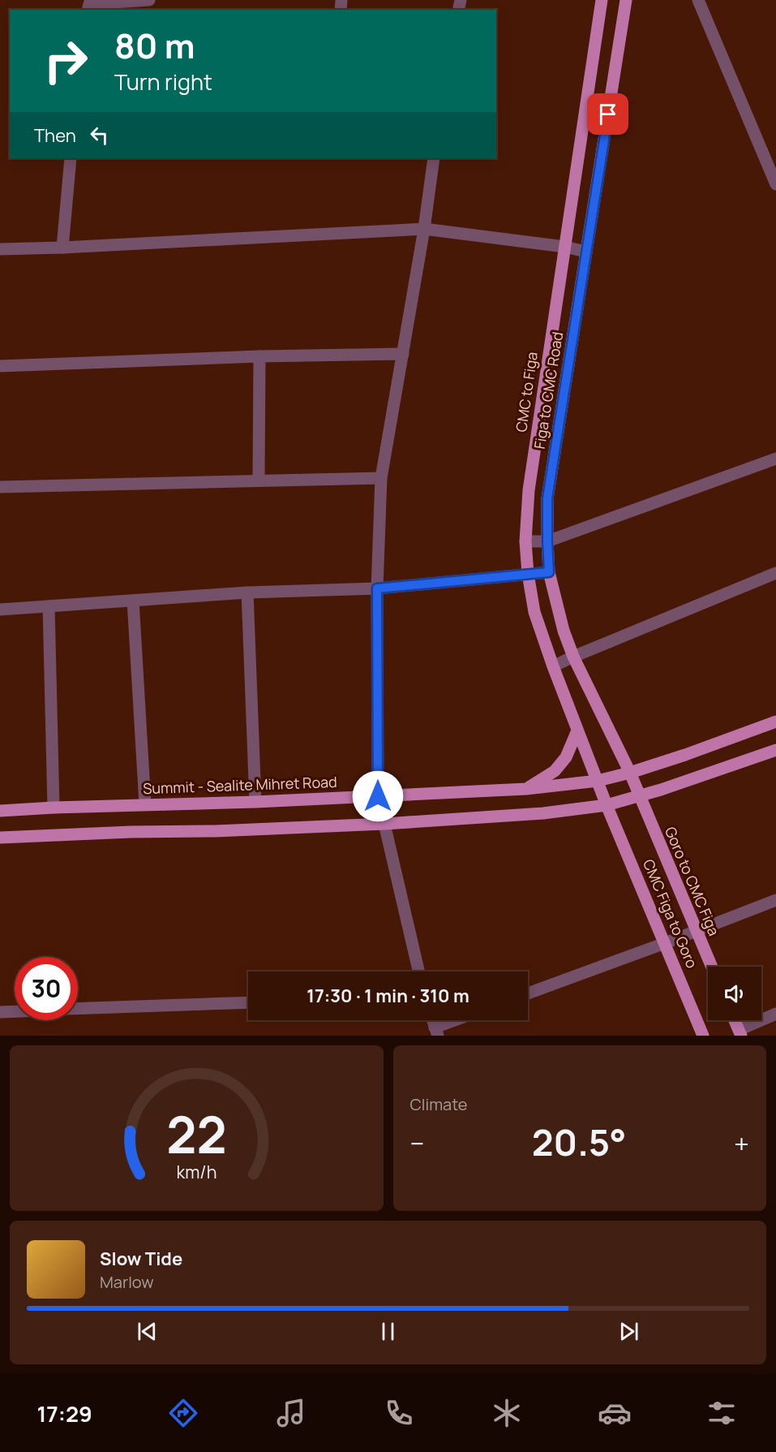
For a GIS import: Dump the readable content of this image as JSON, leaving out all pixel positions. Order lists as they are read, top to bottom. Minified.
{"streets":{"main road":["Figa to CMC Road","CMC to Figa","Summit - Sealite Mihret Road","Goro to CMC Figa","CMC Figa to Goro"]},"crossings":[["Figa to CMC Road","Summit - Sealite Mihret Road"],["Figa to CMC Road","Goro to CMC Figa"],["CMC to Figa","Summit - Sealite Mihret Road"],["CMC to Figa","CMC Figa to Goro"],["Summit - Sealite Mihret Road","Goro to CMC Figa"],["Summit - Sealite Mihret Road","CMC Figa to Goro"]],"page":{"turn":["80 m","Turn right"],"then":"Then","limit":"30","trip":"17:30 · 1 min · 310 m","tile":"Climate","heat":["−","20.5°","+"],"song":["Slow Tide","Marlow"],"tabs":"17:29","gauge":["22","km/h"]}}
